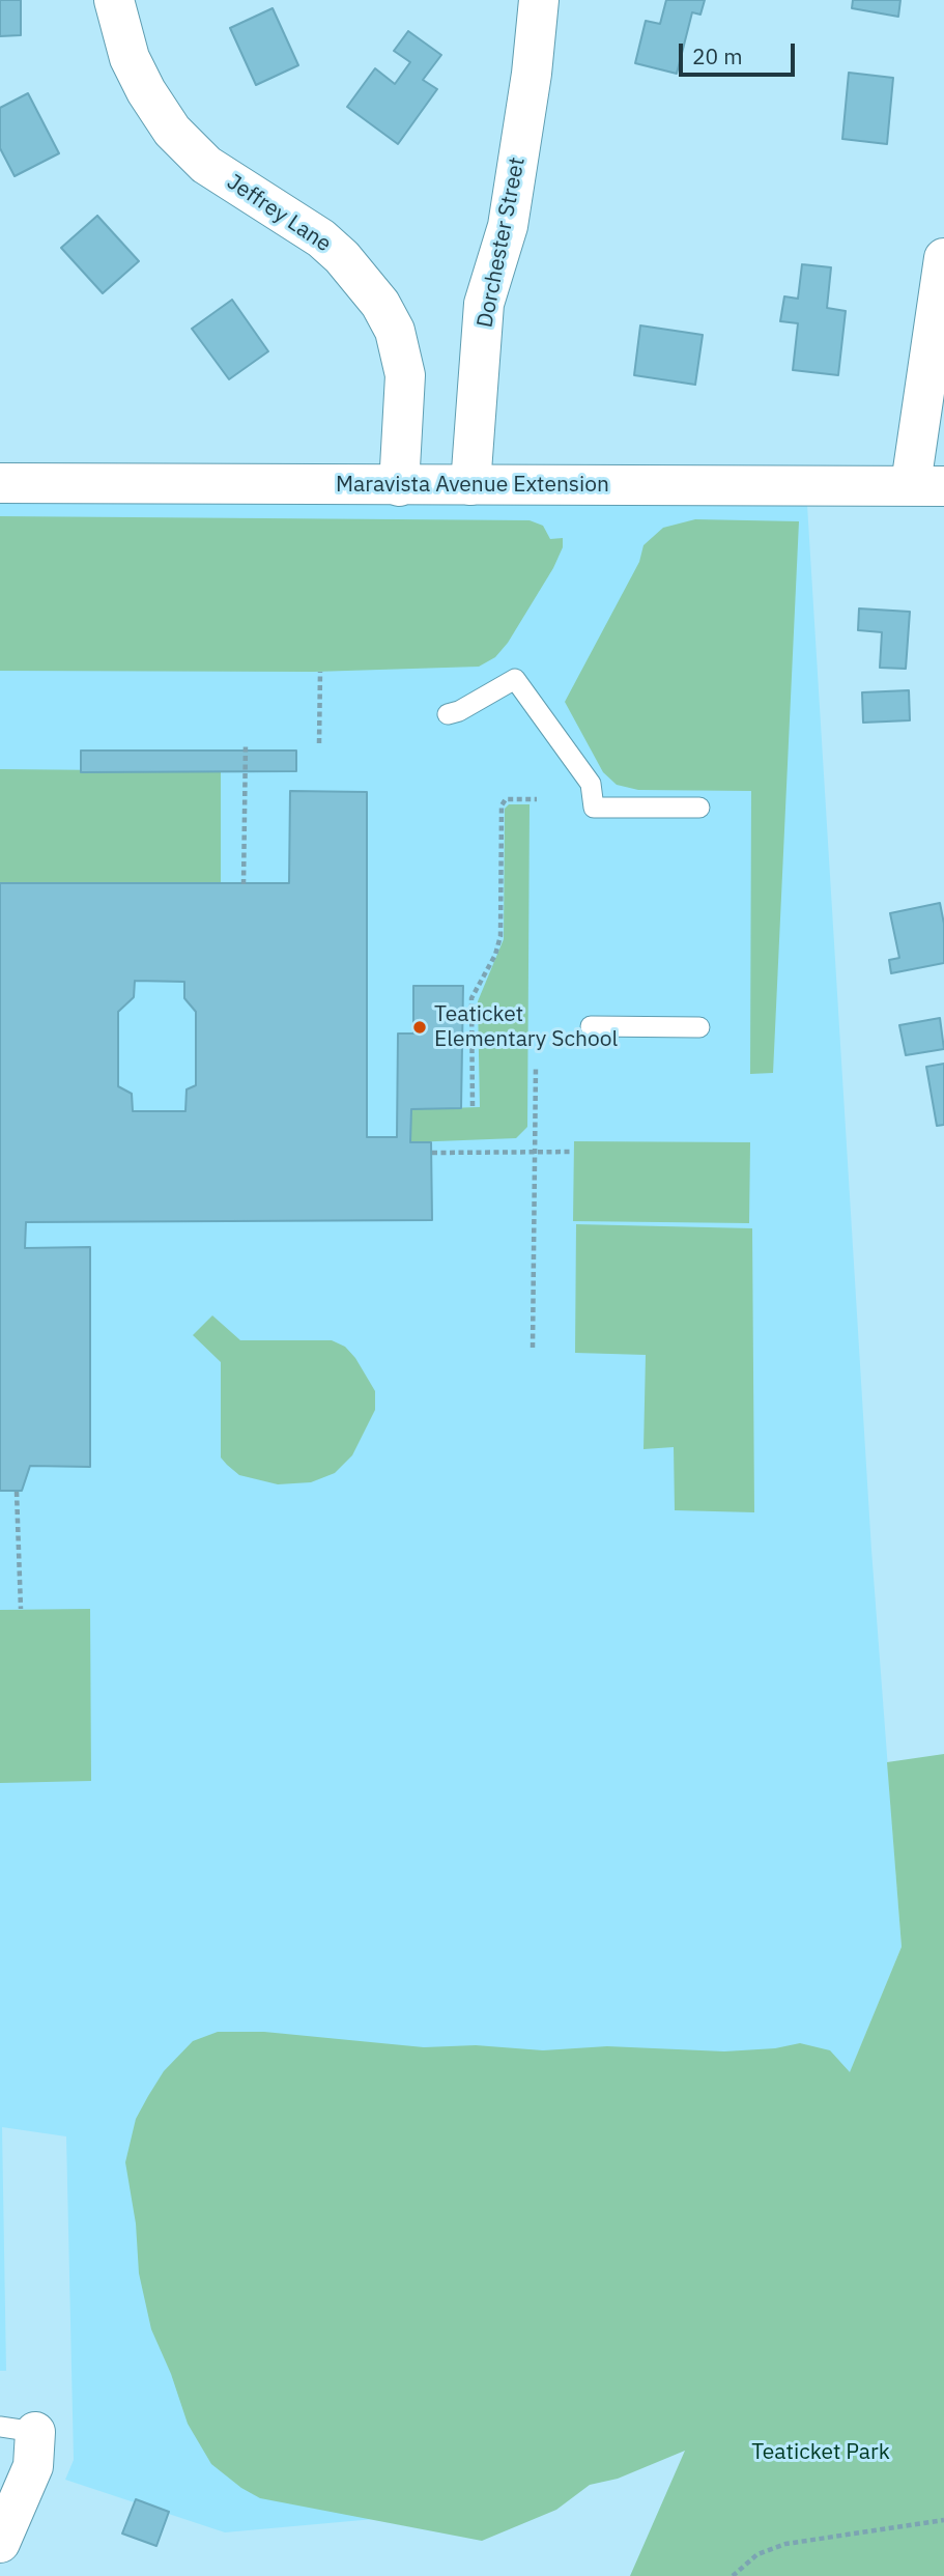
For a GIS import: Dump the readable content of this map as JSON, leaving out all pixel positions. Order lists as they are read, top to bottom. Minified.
{"streets":{"street":["Jeffrey Lane","Dorchester Street","Maravista Avenue Extension"]},"crossings":[["Jeffrey Lane","Maravista Avenue Extension"],["Dorchester Street","Maravista Avenue Extension"]],"parks":["Teaticket Park"],"places":["Teaticket Elementary School"],"scale_bar":"20 m"}
